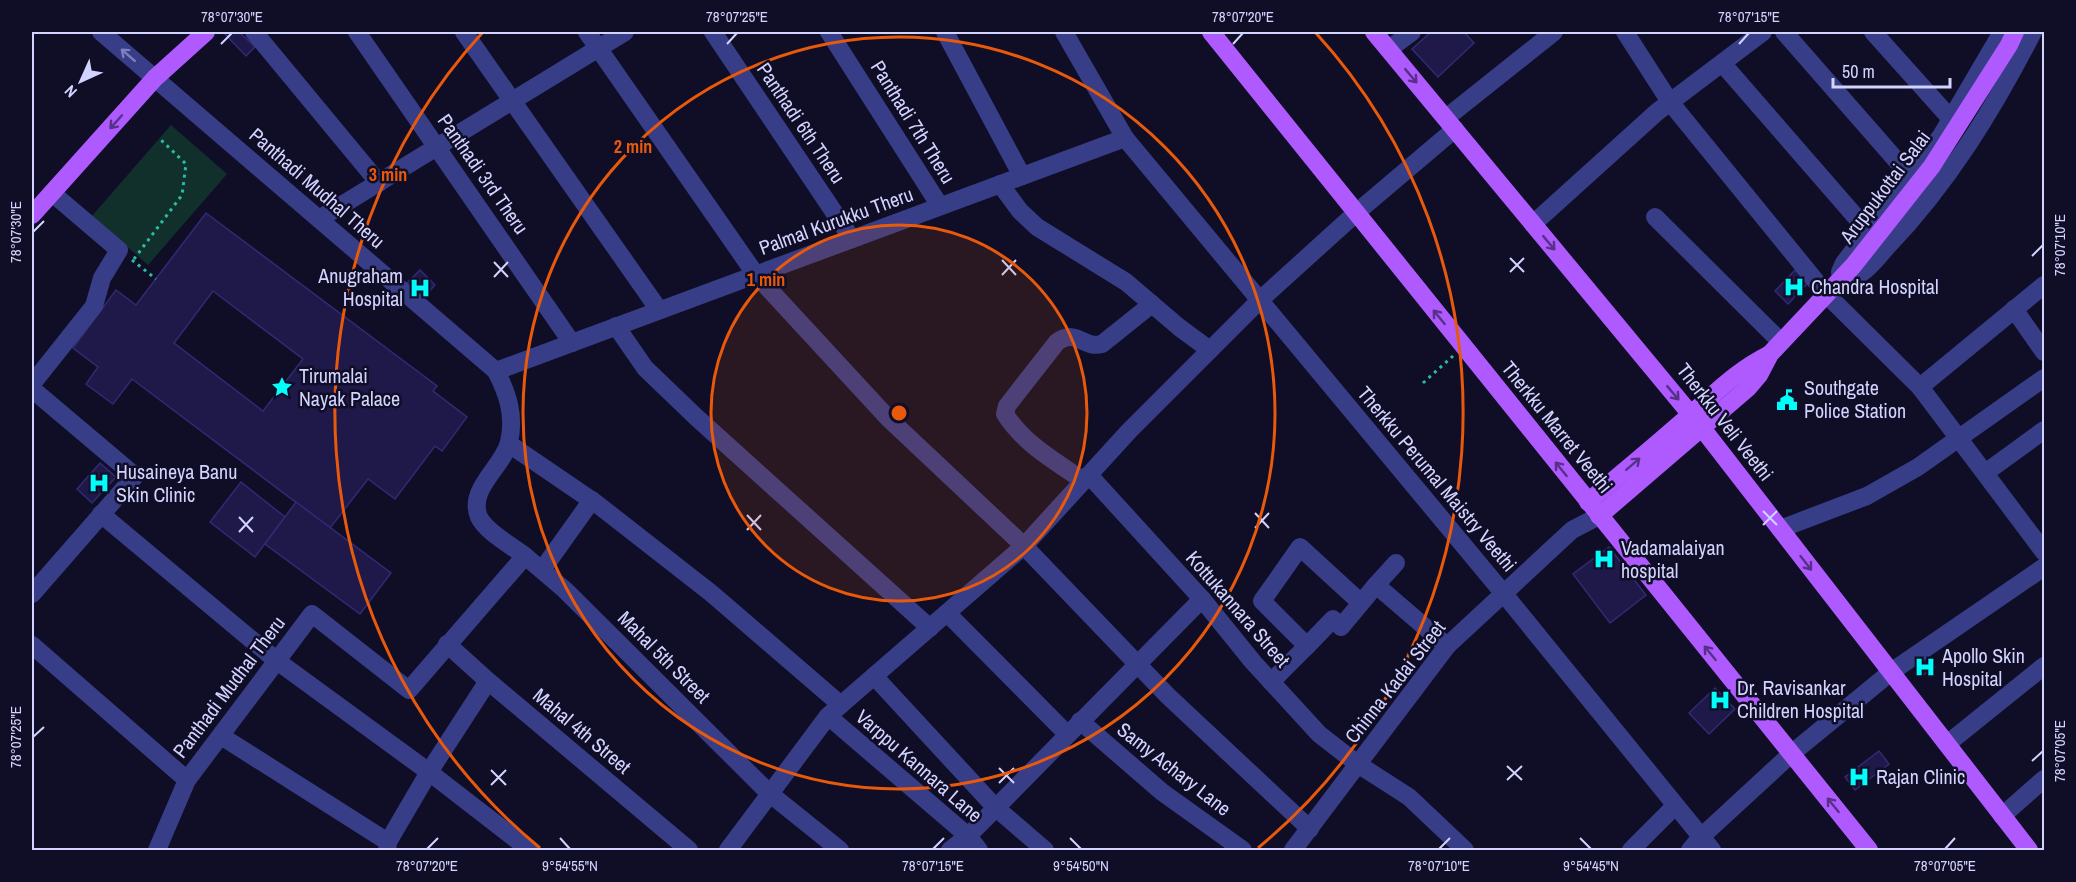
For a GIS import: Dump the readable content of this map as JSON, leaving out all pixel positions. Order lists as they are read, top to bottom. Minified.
{"streets":{"main road":["Aruppukottai Salai","Therkku Veli Veethi","Therkku Marret Veethi"],"street":["Panthadi 7th Theru","Panthadi 6th Theru","Panthadi 3rd Theru","Panthadi Mudhal Theru","Palmal Kurukku Theru","Therkku Perumal Maistry Veethi","Kottukannara Street","Mahal 5th Street","Chinna Kadai Street","Mahal 4th Street","Varppu Kannara Lane","Samy Achary Lane"]},"crossings":[["Panthadi 7th Theru","Palmal Kurukku Theru"],["Panthadi 6th Theru","Palmal Kurukku Theru"],["Panthadi 3rd Theru","Palmal Kurukku Theru"],["Aruppukottai Salai","Therkku Veli Veethi"],["Aruppukottai Salai","Therkku Marret Veethi"],["Aruppukottai Salai","Chinna Kadai Street"],["Panthadi Mudhal Theru","Palmal Kurukku Theru"],["Panthadi Mudhal Theru","Mahal 5th Street"],["Panthadi Mudhal Theru","Mahal 4th Street"],["Panthadi Mudhal Theru","Varppu Kannara Lane"],["Palmal Kurukku Theru","Therkku Perumal Maistry Veethi"],["Therkku Marret Veethi","Chinna Kadai Street"],["Therkku Perumal Maistry Veethi","Chinna Kadai Street"],["Kottukannara Street","Chinna Kadai Street"]],"one_way":["Therkku Veli Veethi","Therkku Marret Veethi"],"places":{"hospital":["Chandra Hospital","Anugraham Hospital","Husaineya Banu Skin Clinic","Vadamalaiyan hospital","Apollo Skin Hospital","Dr. Ravisankar Children Hospital","Rajan Clinic"],"place":["Tirumalai Nayak Palace"],"public building":["Southgate Police Station"]},"scale_bar":"50 m","north":"bottom left","coordinates":["78°07'30\"E","78°07'25\"E","78°07'20\"E","78°07'15\"E","78°07'10\"E","78°07'05\"E","9°54'55\"N","9°54'50\"N","9°54'45\"N"],"rings":["2 min","3 min","1 min"]}
